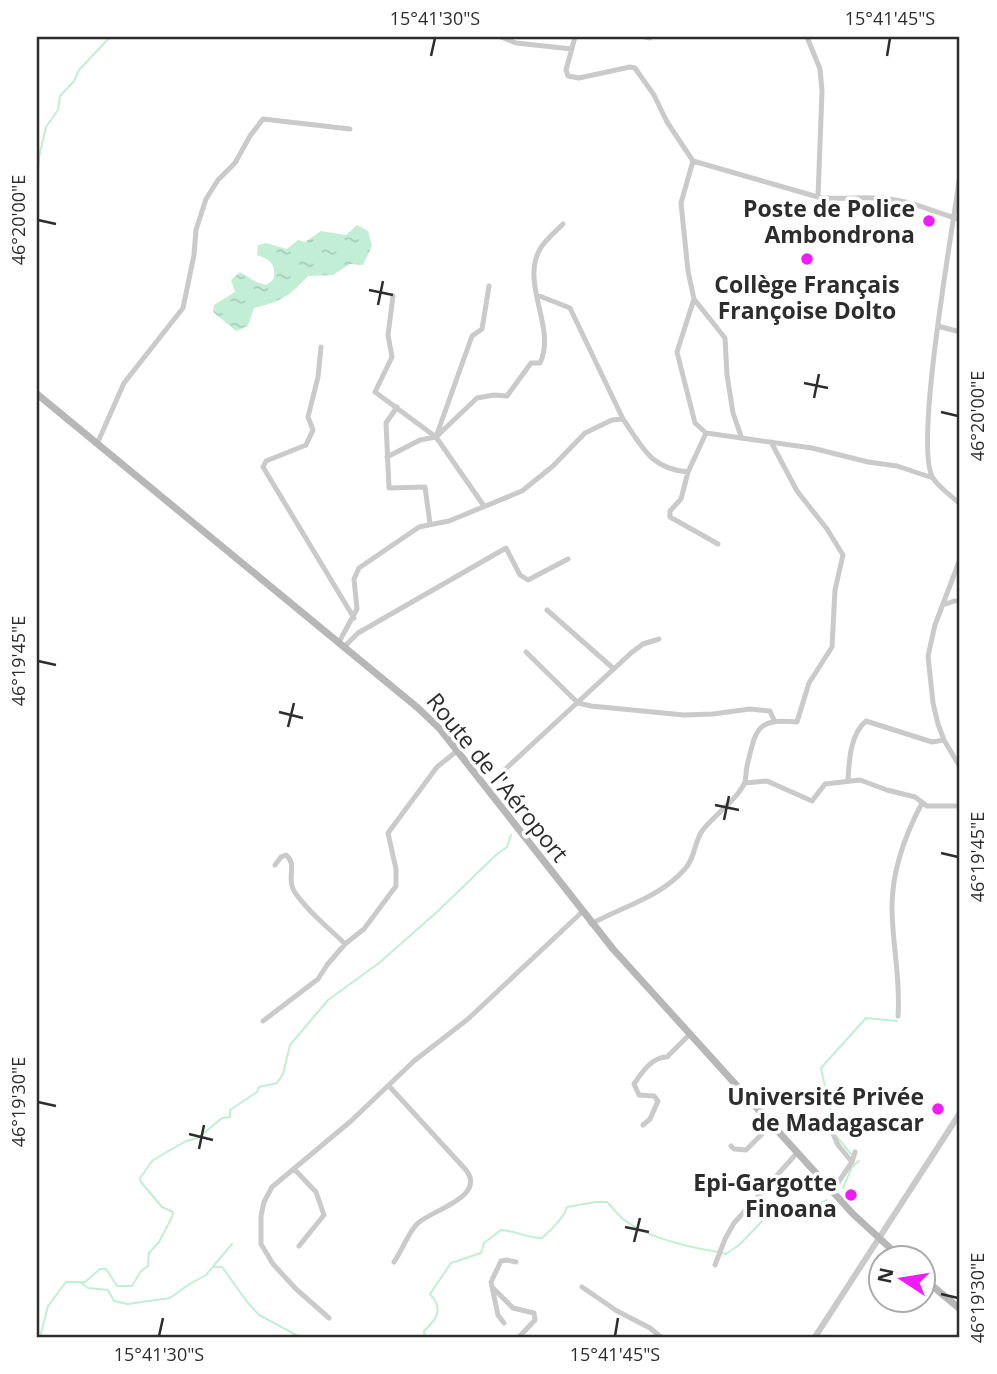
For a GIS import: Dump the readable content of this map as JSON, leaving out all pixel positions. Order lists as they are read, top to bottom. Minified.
{"streets":{"main road":["Route de l'Aéroport"]},"places":["Poste de Police Ambondrona","Collège Français Françoise Dolto","Université Privée de Madagascar","Epi-Gargotte Finoana"],"north":"left","coordinates":["15°41'30\"S","15°41'45\"S","46°20'00\"E","46°19'45\"E","46°19'30\"E"]}
